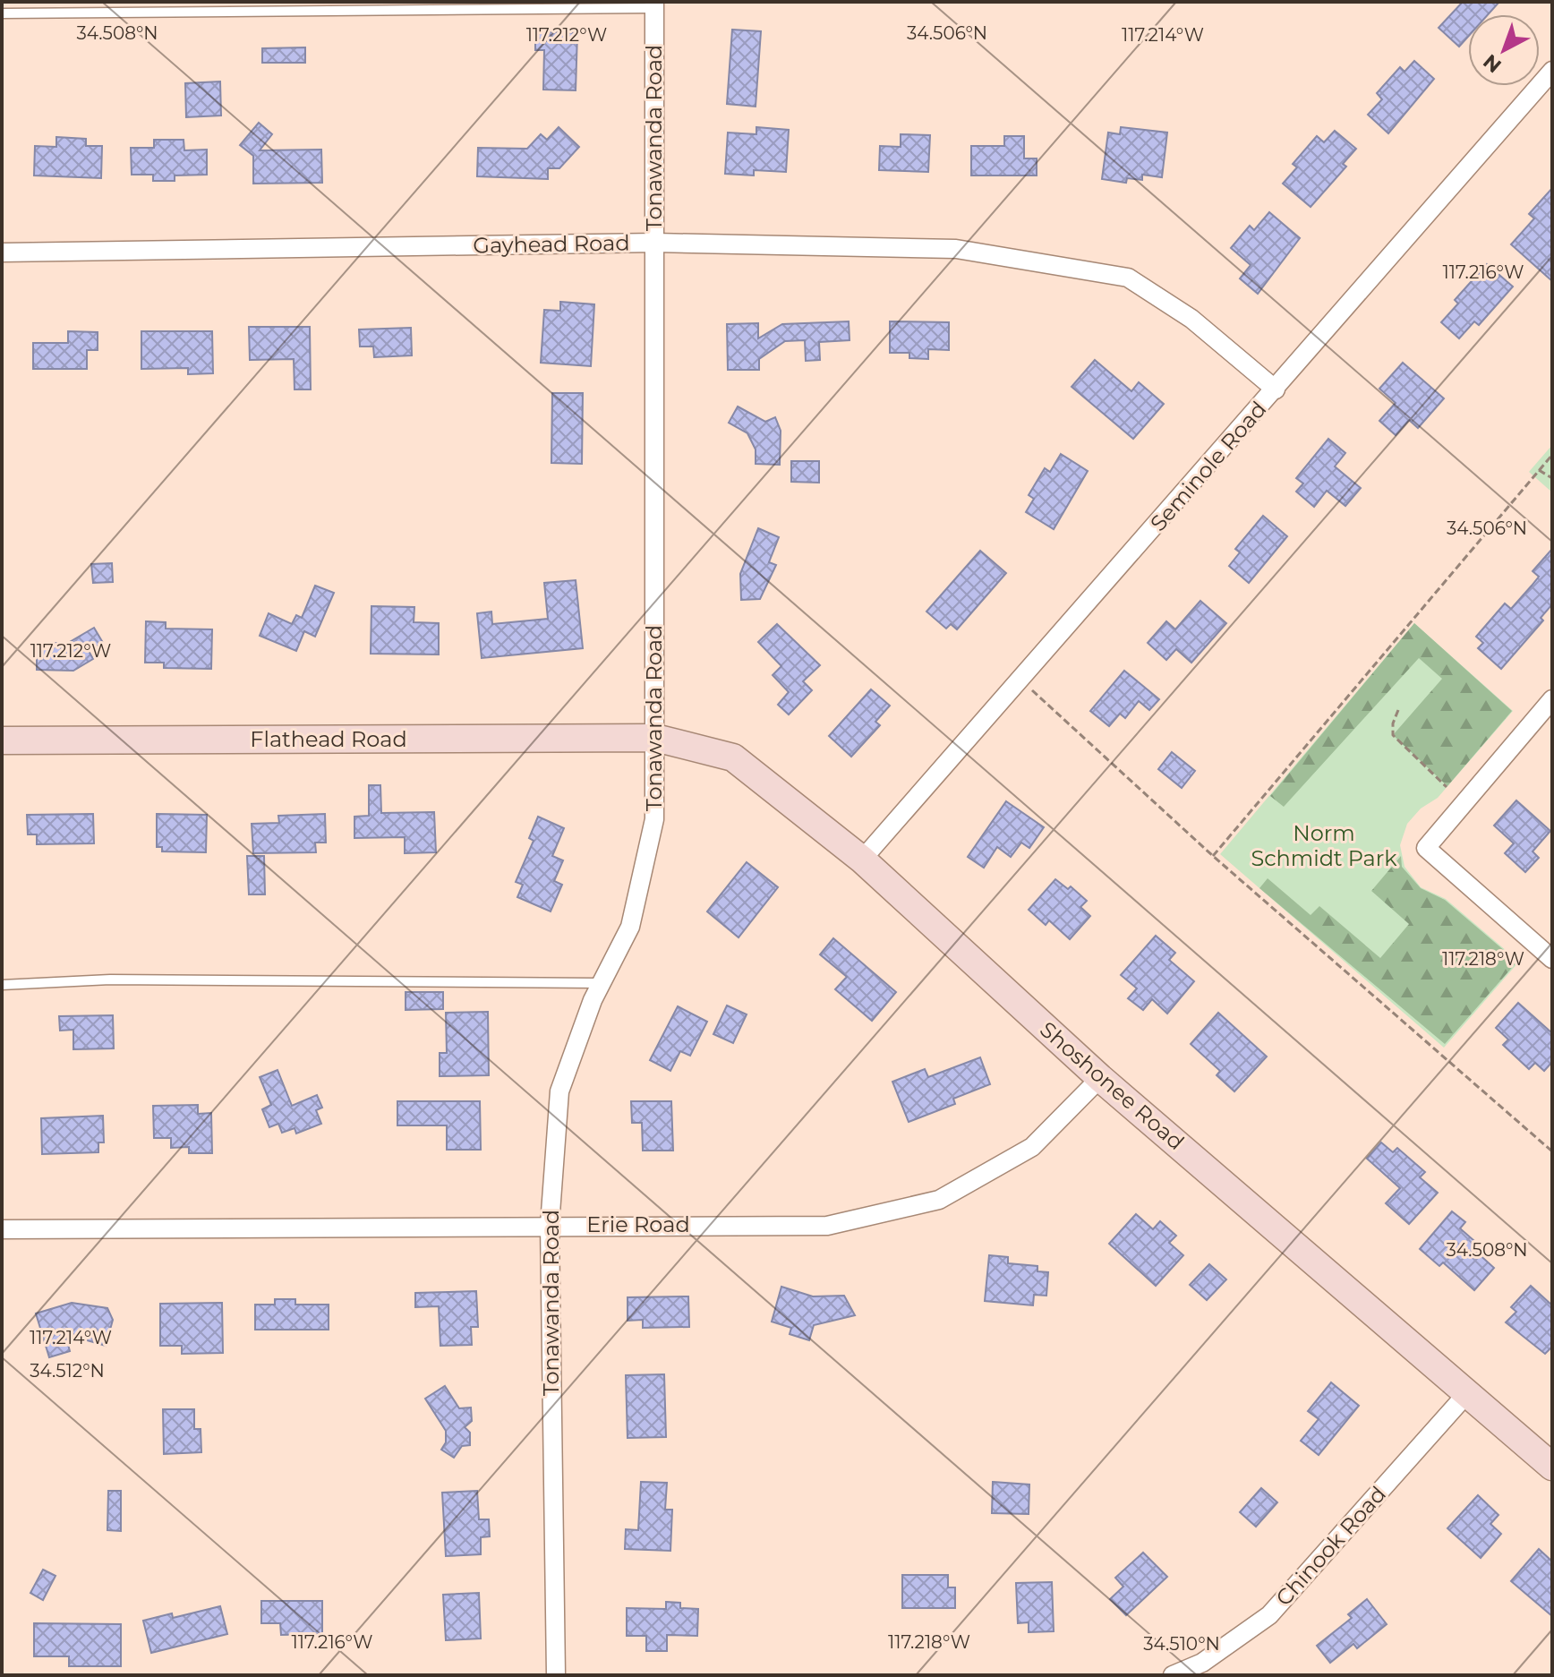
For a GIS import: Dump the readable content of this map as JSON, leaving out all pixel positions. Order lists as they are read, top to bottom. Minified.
{"streets":{"street":["Tonawanda Road","Gayhead Road","Seminole Road","Flathead Road","Shoshonee Road","Erie Road","Chinook Road"]},"crossings":[["Tonawanda Road","Gayhead Road"],["Tonawanda Road","Flathead Road"],["Tonawanda Road","Shoshonee Road"],["Tonawanda Road","Erie Road"],["Gayhead Road","Seminole Road"],["Seminole Road","Shoshonee Road"],["Flathead Road","Shoshonee Road"],["Shoshonee Road","Erie Road"],["Shoshonee Road","Chinook Road"]],"parks":["Norm Schmidt Park"],"north":"bottom left","coordinates":["34.508°N","34.506°N","117.212°W","117.214°W","117.216°W","117.218°W","34.512°N","34.510°N"]}
